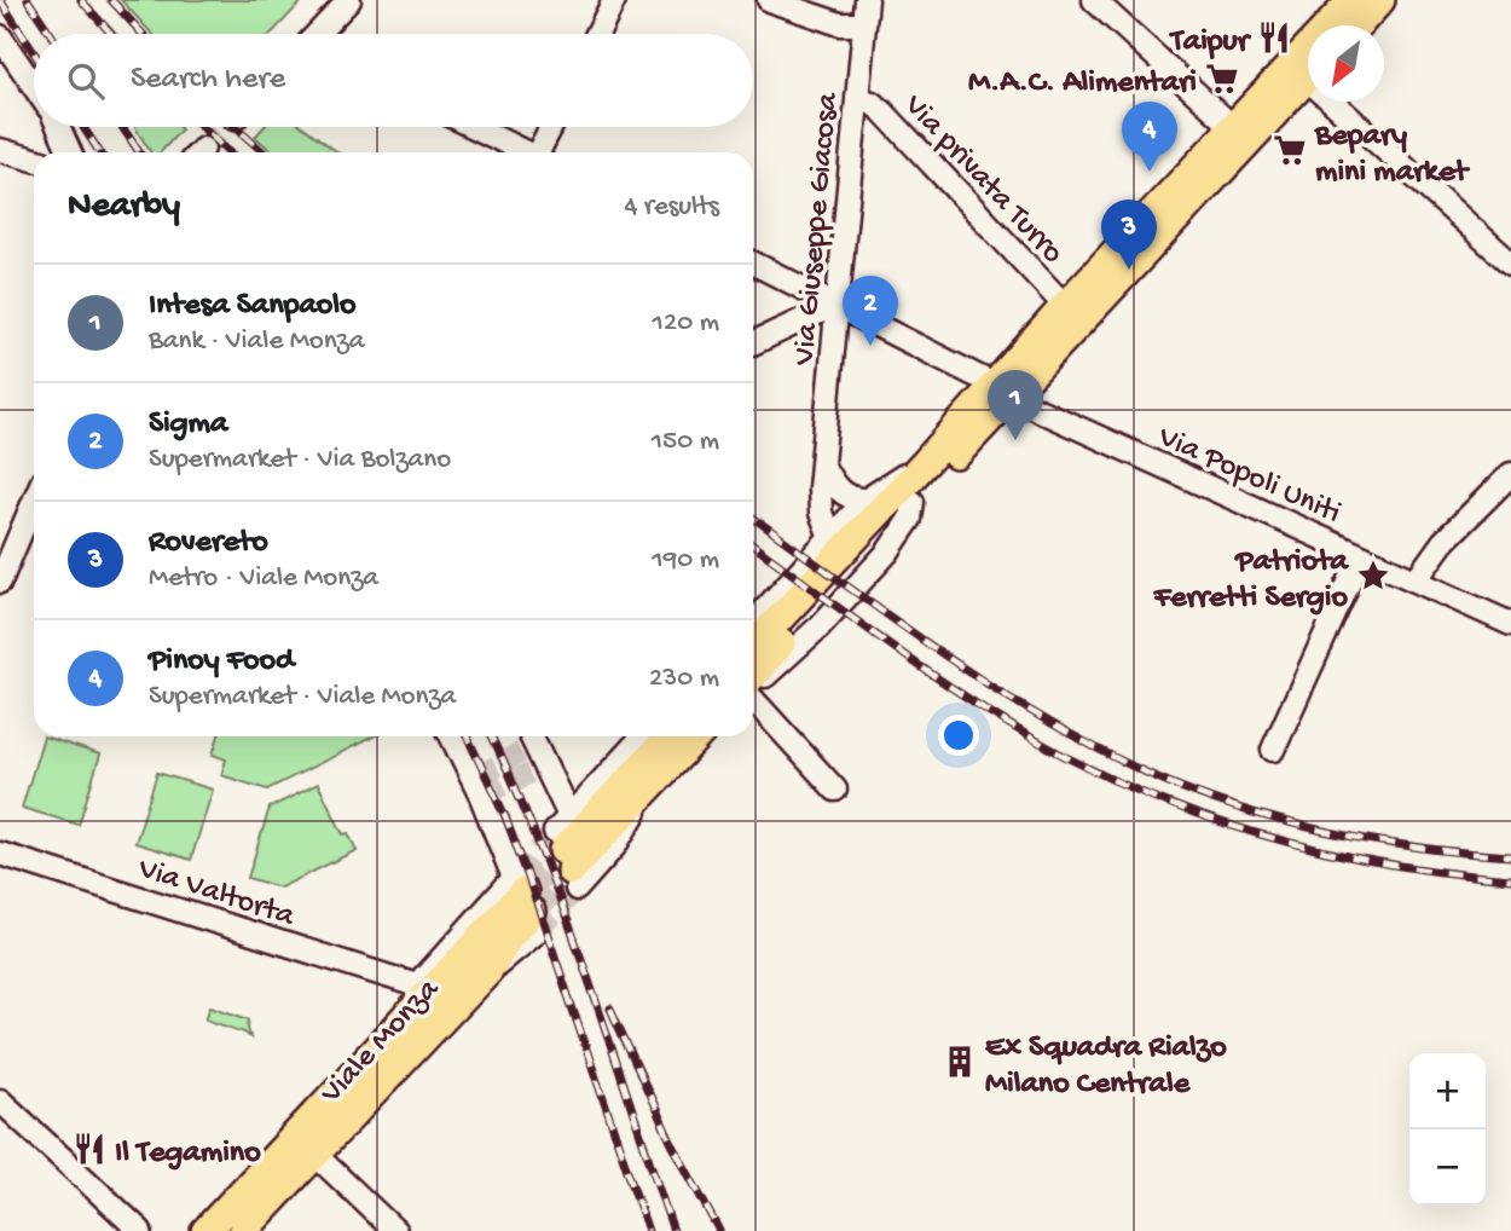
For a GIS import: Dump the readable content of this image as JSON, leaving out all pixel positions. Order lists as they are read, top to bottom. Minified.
{"streets":{"main road":["Viale Monza"],"street":["Via privata Turro","Via Giuseppe Giacosa","Via Popoli Uniti","Via Valtorta"]},"crossings":[["Via privata Turro","Via Giuseppe Giacosa"],["Via Giuseppe Giacosa","Via Popoli Uniti"],["Via Valtorta","Viale Monza"]],"places":{"restaurant":["Taipur","Il Tegamino"],"supermarket":["M.A.C. Alimentari","Bepary mini market"],"place":["Patriota Ferretti Sergio"],"building":["Ex Squadra Rialzo Milano Centrale"]},"north":"bottom left","page":{"search":"Search here","pins":["4","3","2","1"],"heading":["Nearby","4 results"],"list":[{"mark":"1","name":"Intesa Sanpaolo","note":"Bank · Viale Monza","value":"120 m"},{"mark":"2","name":"Sigma","note":"Supermarket · Via Bolzano","value":"150 m"},{"mark":"3","name":"Rovereto","note":"Metro · Viale Monza","value":"190 m"},{"mark":"4","name":"Pinoy Food","note":"Supermarket · Viale Monza","value":"230 m"}],"map_buttons":["+","−"]}}
